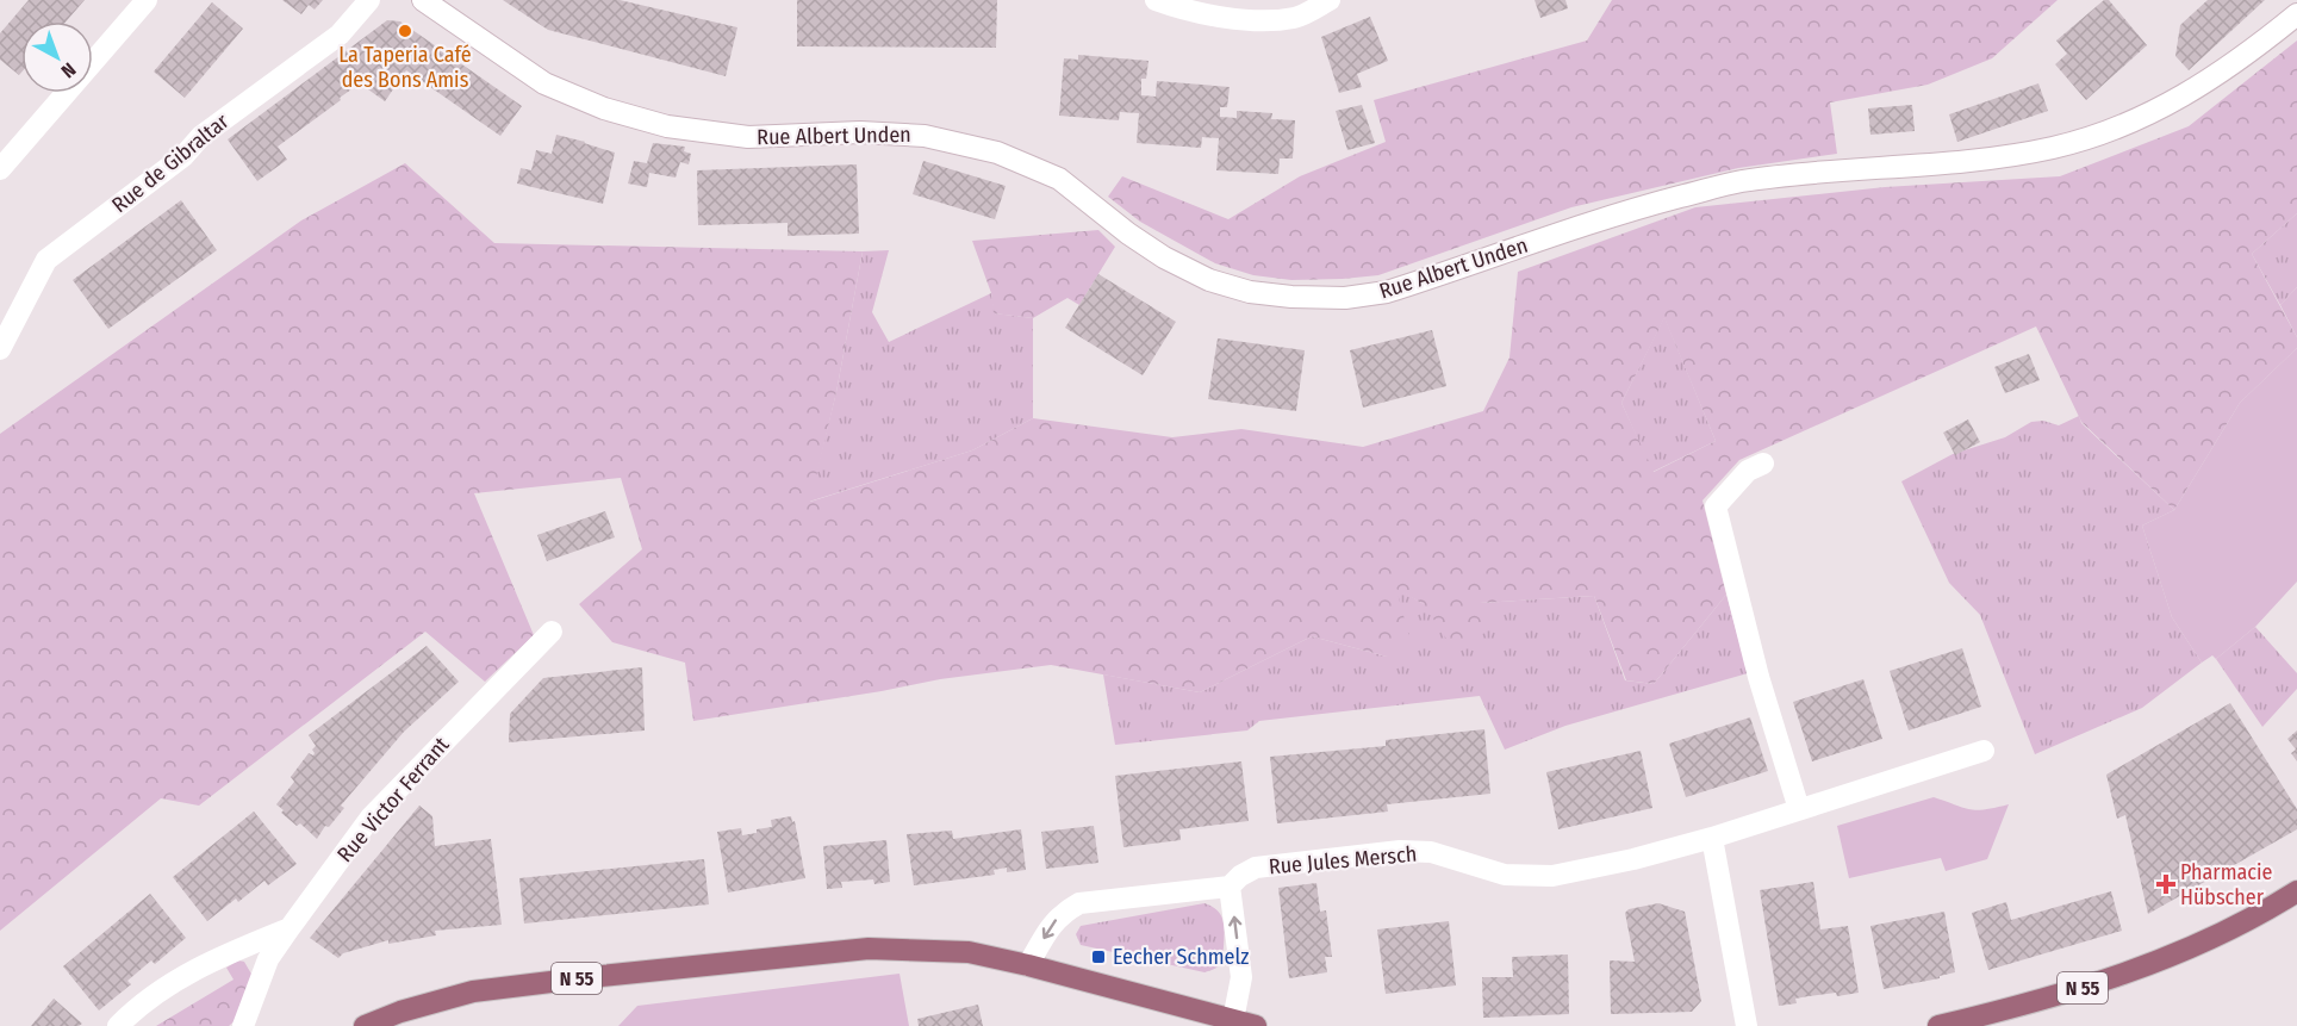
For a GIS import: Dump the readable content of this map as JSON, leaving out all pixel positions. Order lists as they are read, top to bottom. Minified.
{"streets":{"main road":["N 55"],"street":["Rue Albert Unden","Rue de Gibraltar","Rue Victor Ferrant","Rue Jules Mersch"]},"places":{"other":["La Taperia Café des Bons Amis"],"health":["Pharmacie Hübscher"],"transit":["Eecher Schmelz"]},"north":"bottom right"}
